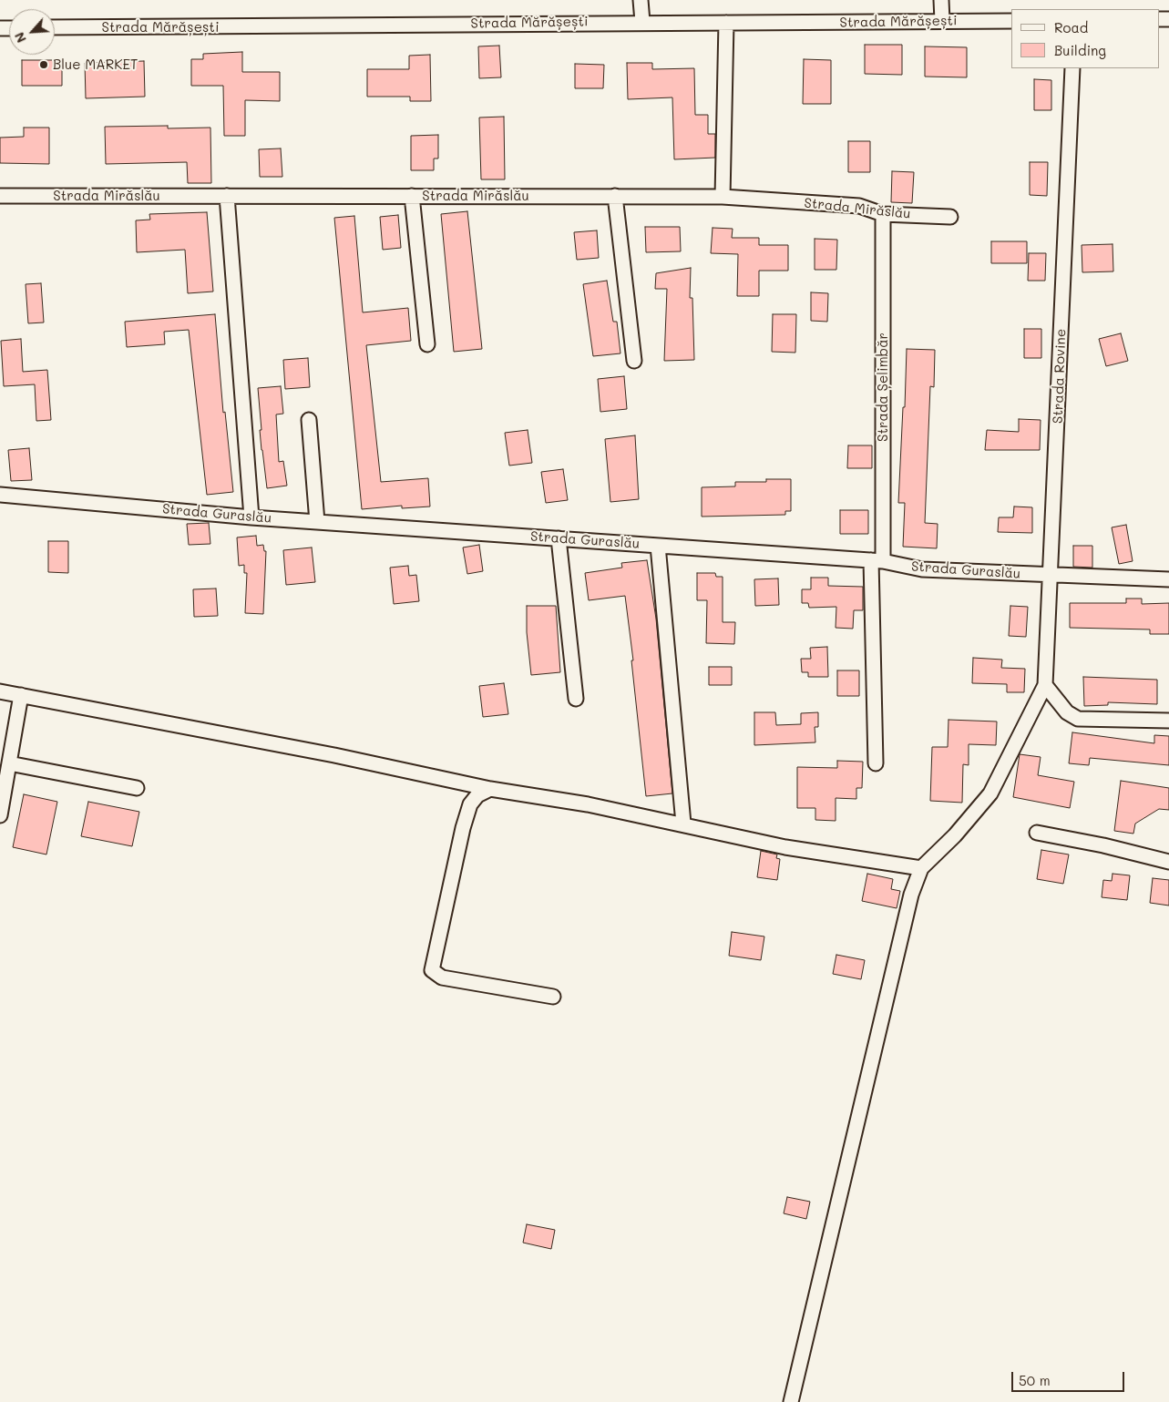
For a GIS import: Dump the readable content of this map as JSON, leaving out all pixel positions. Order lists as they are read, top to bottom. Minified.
{"streets":{"street":["Strada Mărășești","Strada Mirăslău","Strada Rovine","Strada Șelimbăr","Strada Guraslău"]},"crossings":[["Strada Mirăslău","Strada Șelimbăr"],["Strada Rovine","Strada Guraslău"],["Strada Șelimbăr","Strada Guraslău"]],"places":["Blue MARKET"],"legend":["Road","Building"],"scale_bar":"50 m","north":"bottom left"}
